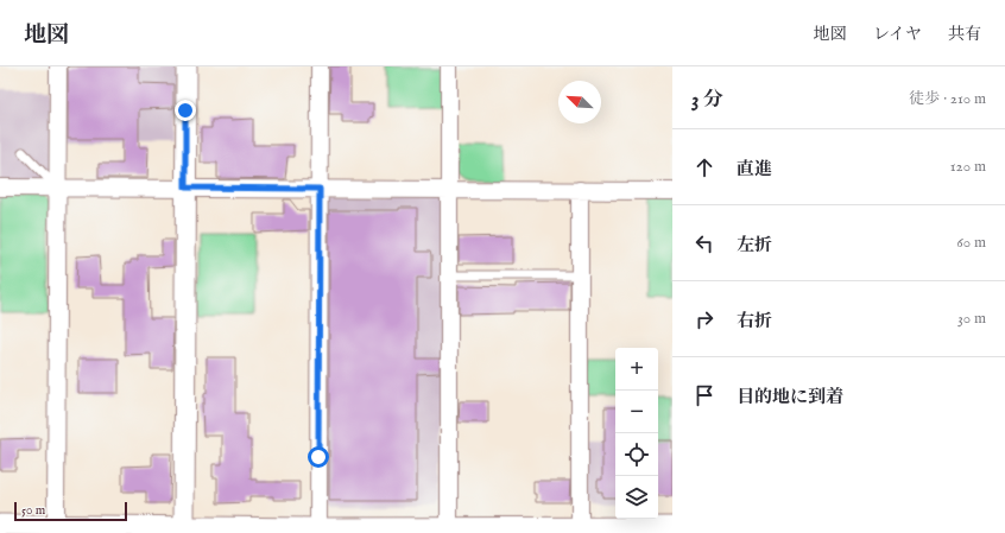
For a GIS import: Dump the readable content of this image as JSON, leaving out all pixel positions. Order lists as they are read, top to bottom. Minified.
{"scale_bar":"50 m","north":"top left","page":{"header":"地図","nav":["地図","レイヤ","共有"],"heading":["3 分","徒歩 · 210 m"],"list":[["直進","120 m"],["左折","60 m"],["右折","30 m"],"目的地に到着"],"map_buttons":["+","−"],"scale":"50 m"}}
